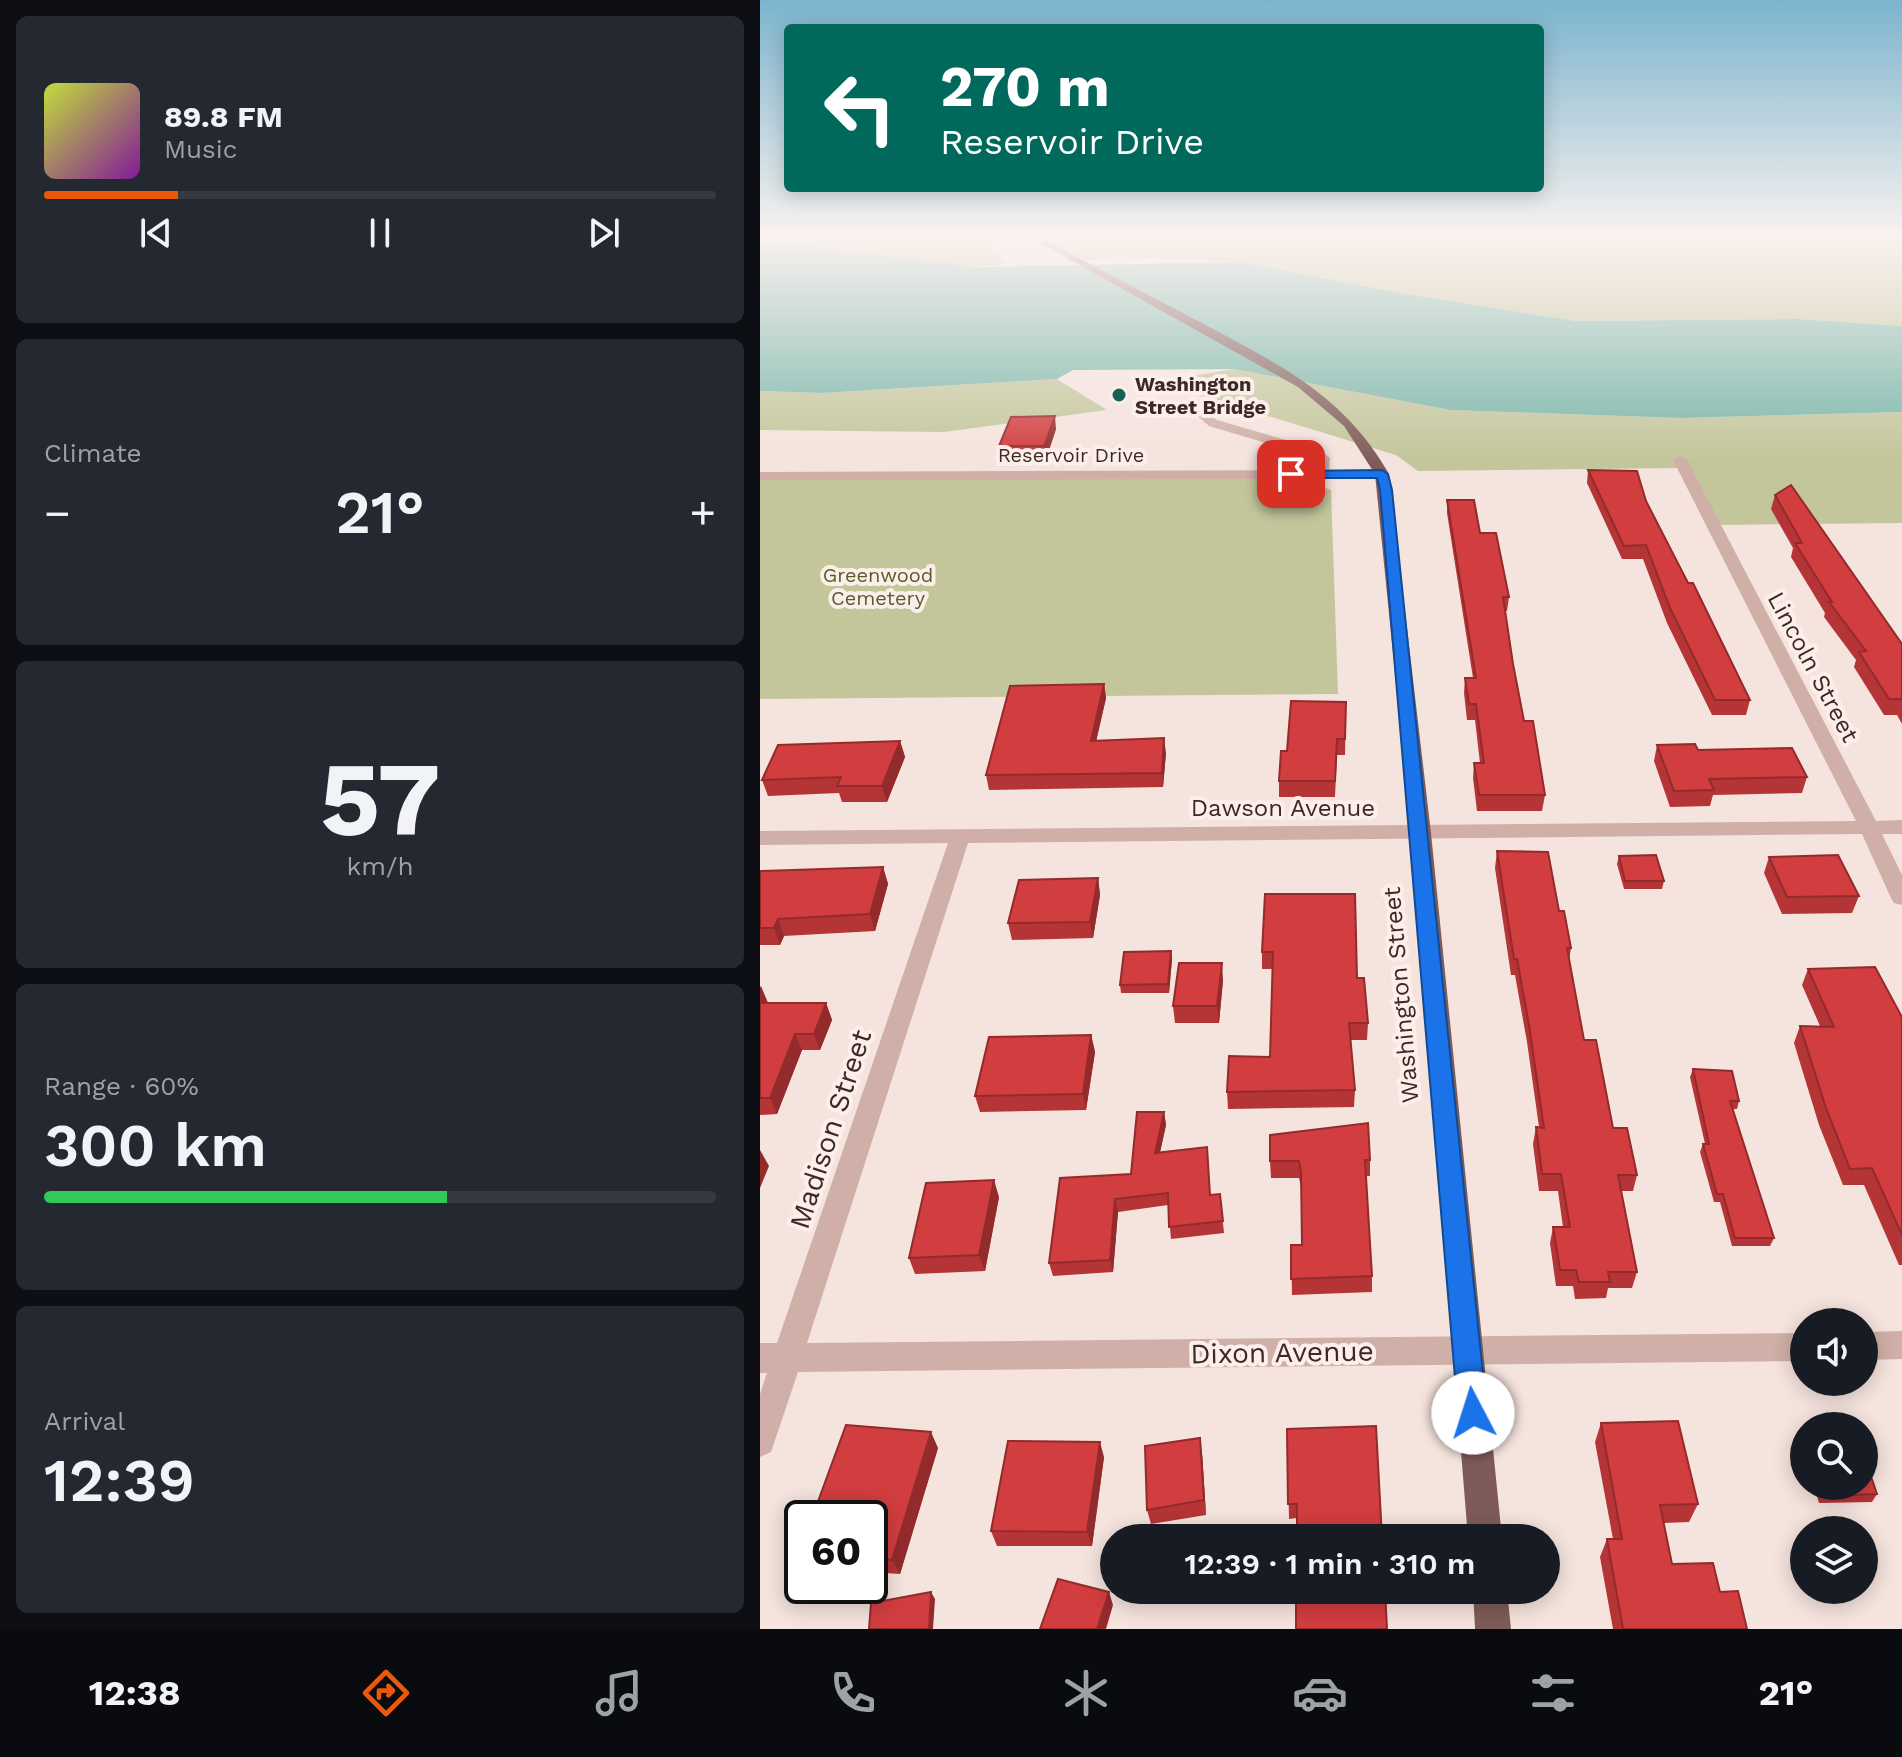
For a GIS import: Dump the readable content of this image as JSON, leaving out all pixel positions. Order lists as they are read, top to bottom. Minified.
{"streets":{"main road":["Washington Street"],"street":["Reservoir Drive","Lincoln Street","Dawson Avenue","Madison Street","Dixon Avenue"]},"crossings":[["Reservoir Drive","Washington Street"],["Lincoln Street","Dawson Avenue"],["Dawson Avenue","Washington Street"],["Dawson Avenue","Madison Street"],["Washington Street","Dixon Avenue"],["Madison Street","Dixon Avenue"]],"parks":["Greenwood Cemetery"],"places":["Washington Street Bridge"],"page":{"turn":["270 m","Reservoir Drive"],"song":["89.8 FM","Music"],"tile":["Climate",["57","km/h"],["Range · 60%","300 km"],["Arrival","12:39"]],"heat":["−","21°","+"],"limit":"60","trip":"12:39 · 1 min · 310 m","tabs":["12:38","21°"]}}
